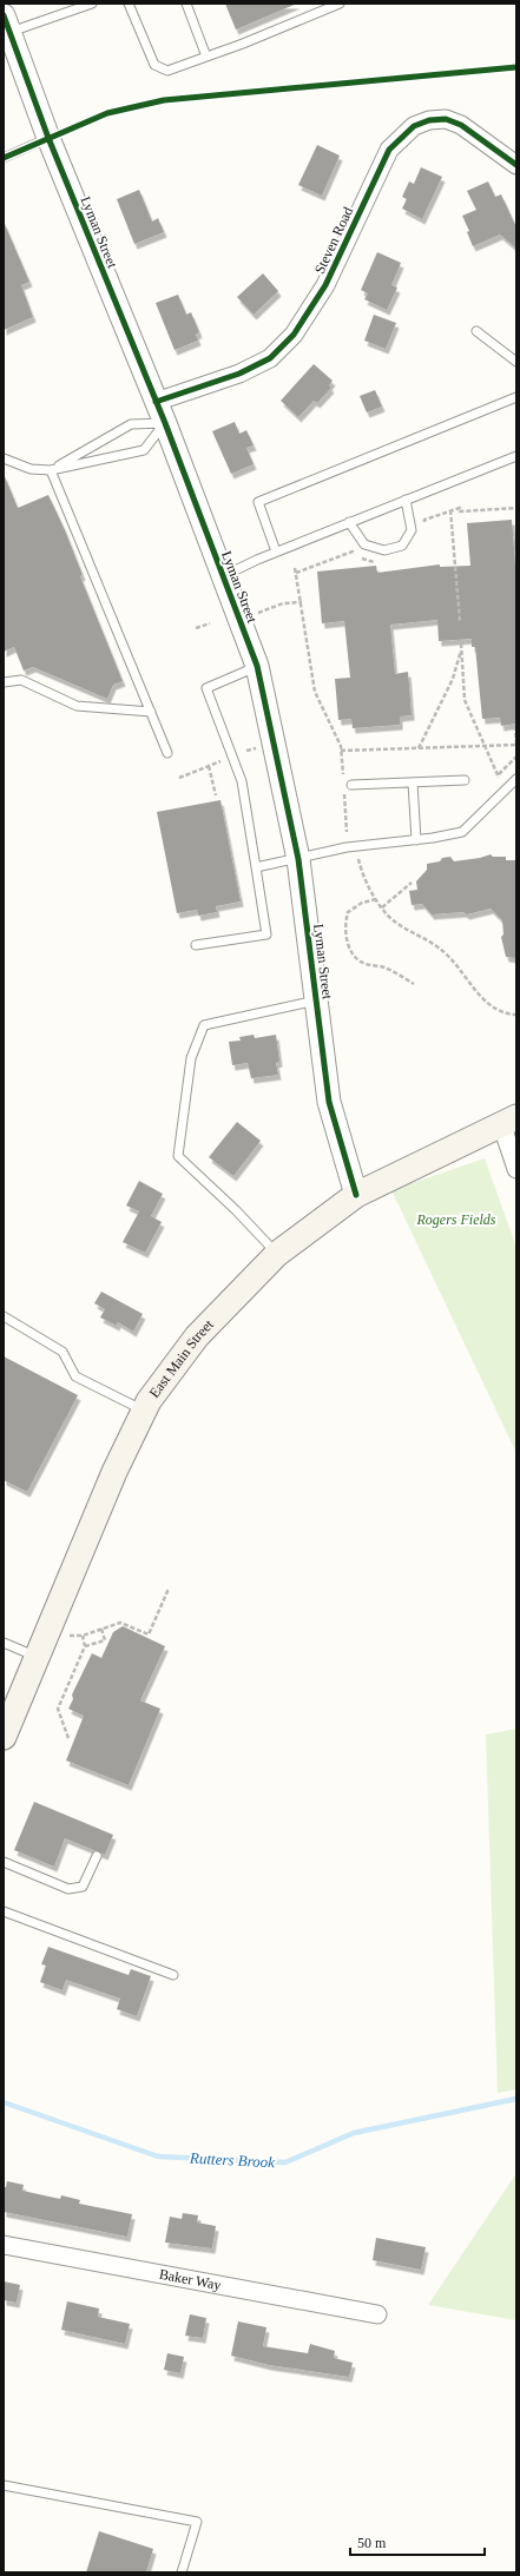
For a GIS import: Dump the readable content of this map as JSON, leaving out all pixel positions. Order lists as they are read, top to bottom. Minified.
{"streets":{"main road":["East Main Street"],"street":["Lyman Street","Steven Road","Baker Way"]},"crossings":[["Lyman Street","Steven Road"],["Lyman Street","East Main Street"]],"water":["Rutters Brook"],"parks":["Rogers Fields"],"scale_bar":"50 m"}
